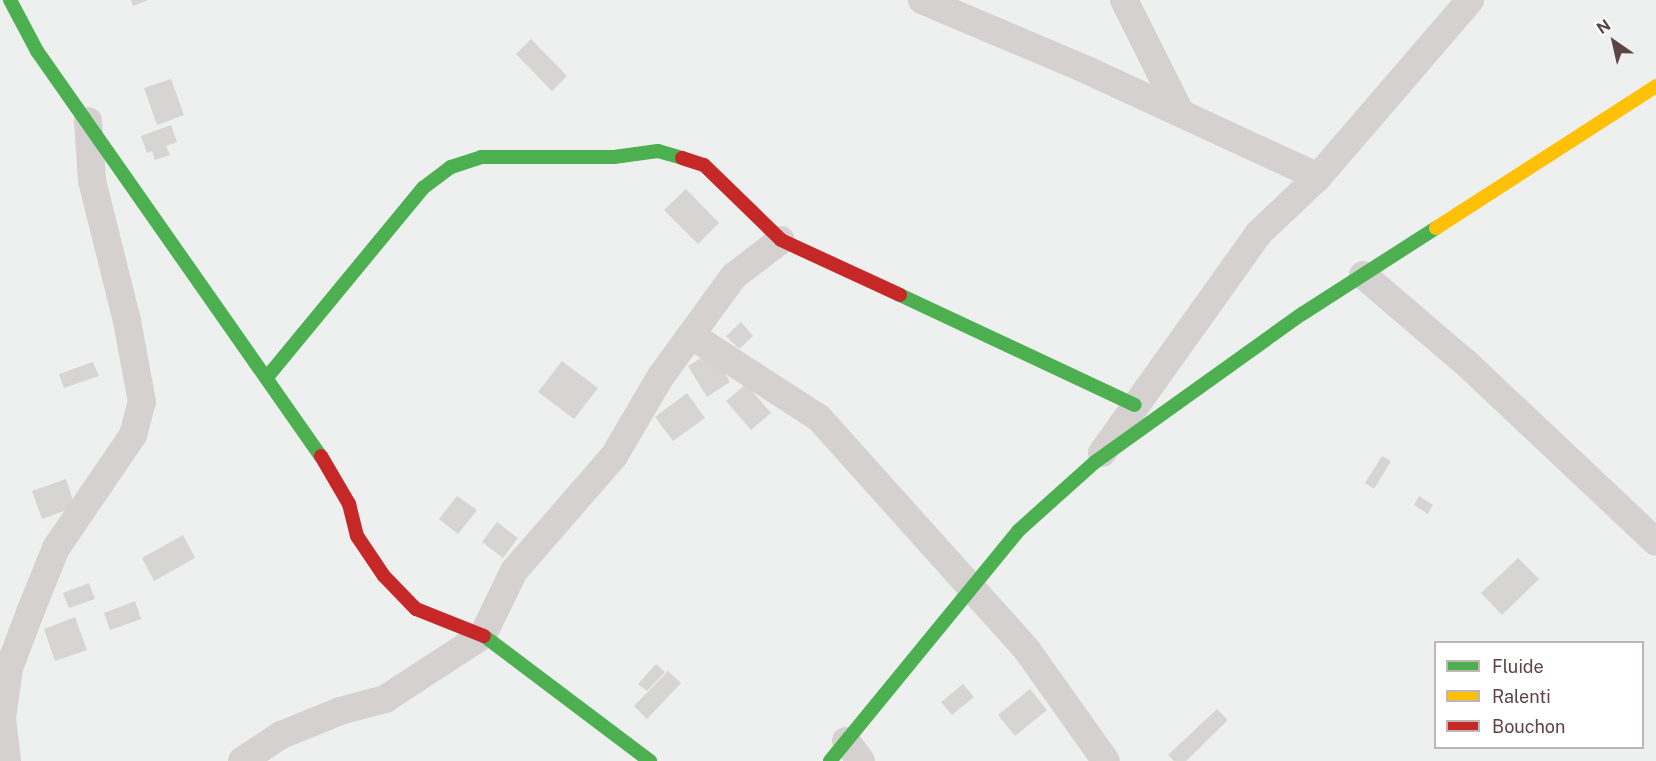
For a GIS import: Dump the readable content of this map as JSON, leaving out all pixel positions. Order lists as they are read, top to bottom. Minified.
{"legend":["Fluide","Ralenti","Bouchon"],"north":"top left"}
